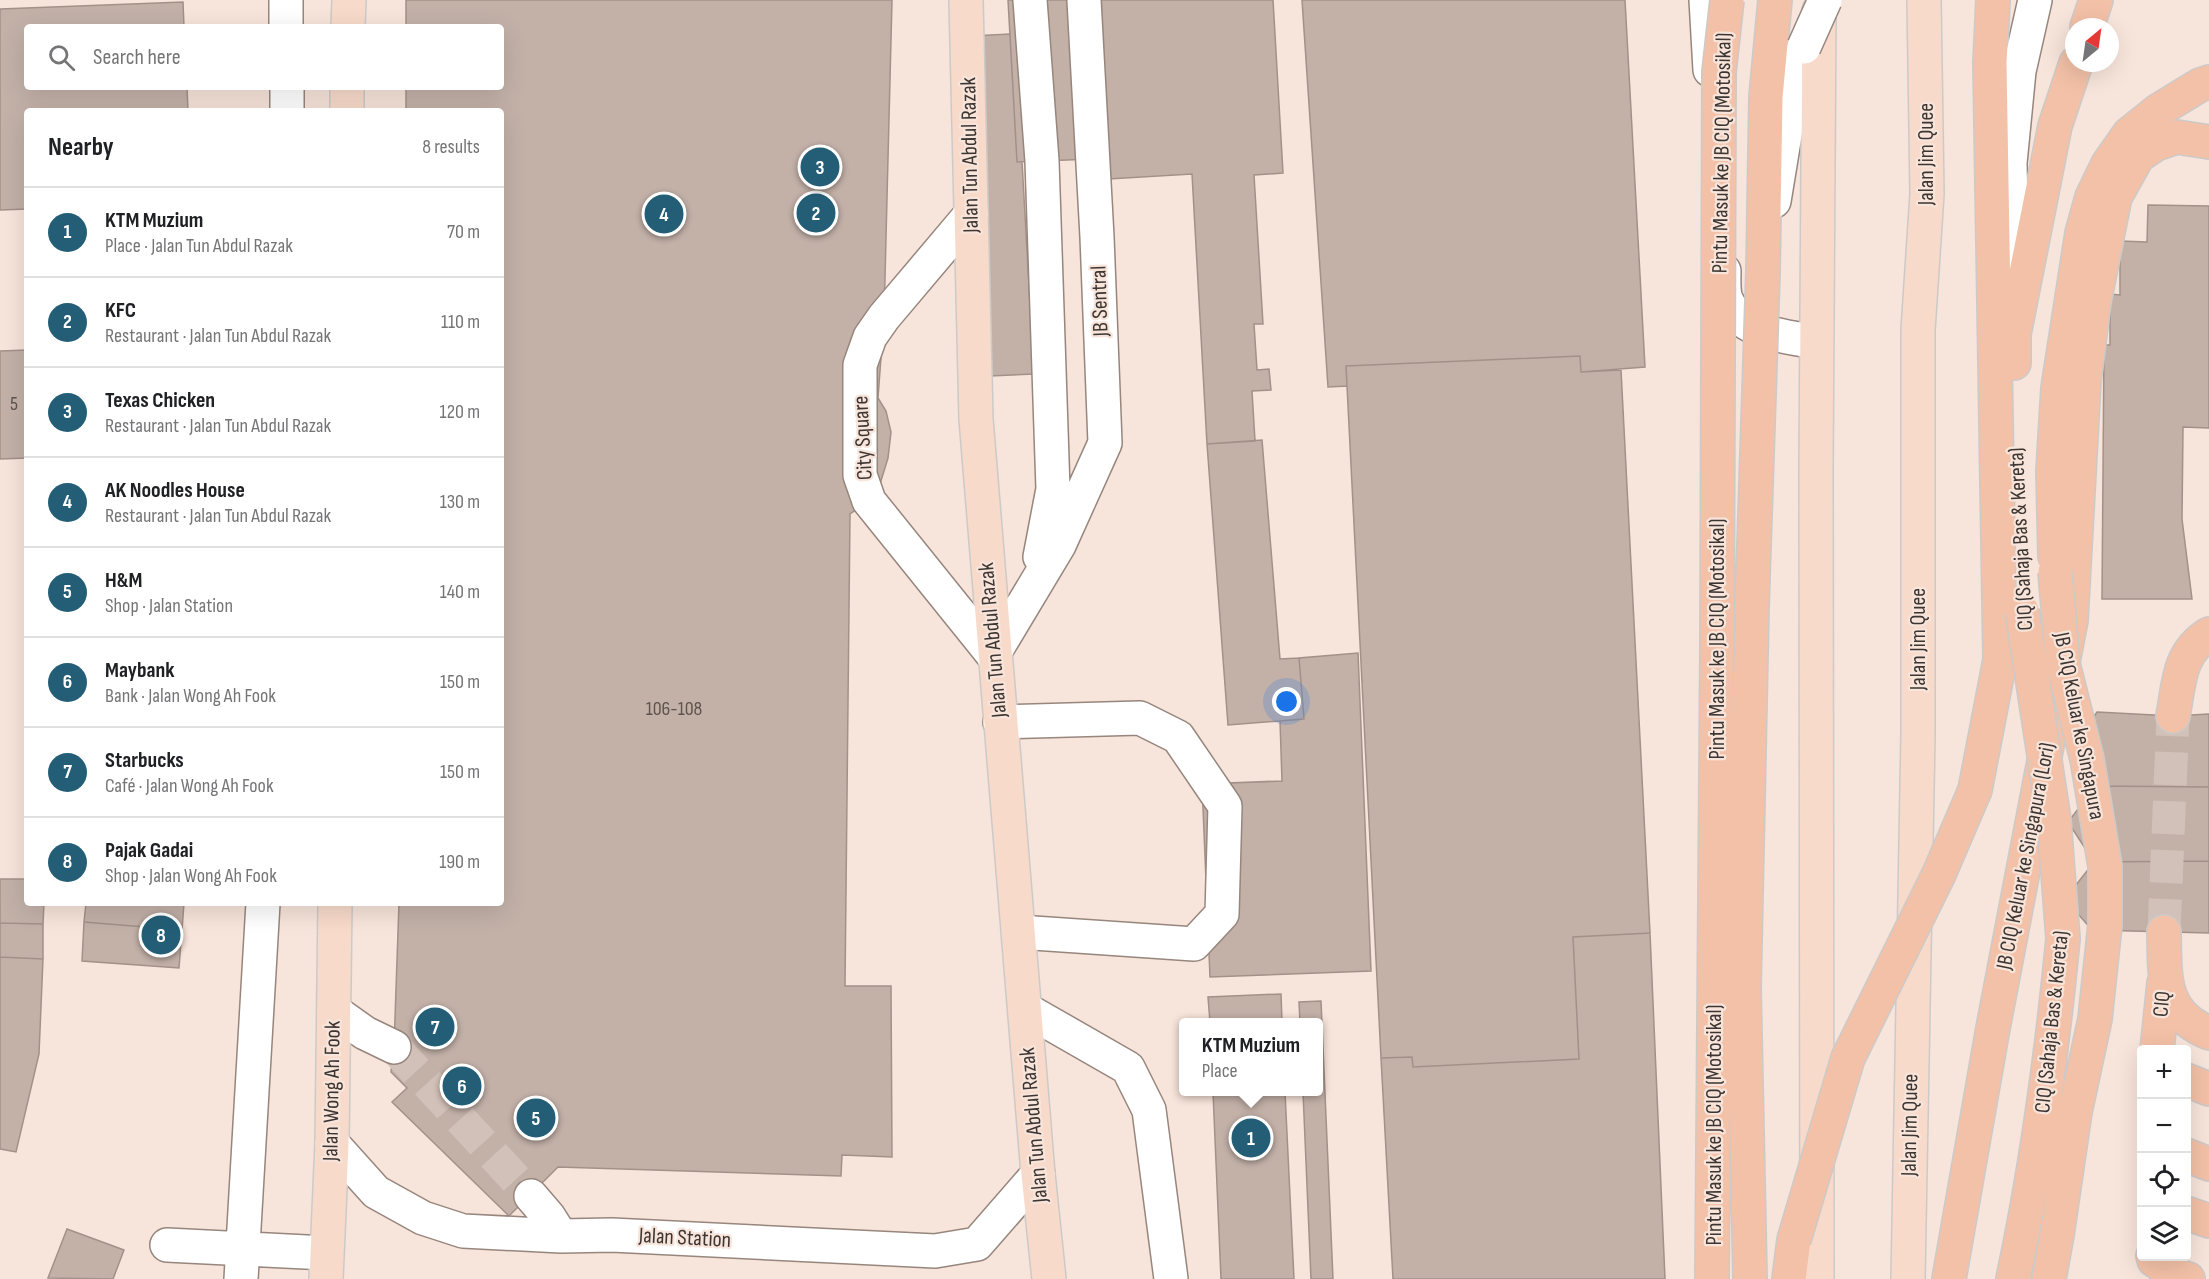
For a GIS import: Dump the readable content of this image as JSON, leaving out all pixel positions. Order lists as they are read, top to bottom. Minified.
{"streets":{"highway":["Pintu Masuk ke JB CIQ (Motosikal)","CIQ (Sahaja Bas & Kereta)","JB CIQ Keluar ke Singapura","JB CIQ Keluar ke Singapura (Lori)","CIQ"],"main road":["Jalan Jim Quee","Jalan Tun Abdul Razak","Jalan Wong Ah Fook"],"street":["JB Sentral","City Square","Jalan Station"]},"crossings":[["Jalan Tun Abdul Razak","JB Sentral"],["Jalan Tun Abdul Razak","City Square"],["Jalan Tun Abdul Razak","Jalan Station"],["JB Sentral","City Square"],["Jalan Wong Ah Fook","Jalan Station"]],"house_numbers":["5","106-108"],"north":"top right","page":{"search":"Search here","heading":["Nearby","8 results"],"pins":["3","2","4","8","7","6","5","1"],"list":[{"mark":"1","name":"KTM Muzium","note":"Place · Jalan Tun Abdul Razak","value":"70 m"},{"mark":"2","name":"KFC","note":"Restaurant · Jalan Tun Abdul Razak","value":"110 m"},{"mark":"3","name":"Texas Chicken","note":"Restaurant · Jalan Tun Abdul Razak","value":"120 m"},{"mark":"4","name":"AK Noodles House","note":"Restaurant · Jalan Tun Abdul Razak","value":"130 m"},{"mark":"5","name":"H&M","note":"Shop · Jalan Station","value":"140 m"},{"mark":"6","name":"Maybank","note":"Bank · Jalan Wong Ah Fook","value":"150 m"},{"mark":"7","name":"Starbucks","note":"Café · Jalan Wong Ah Fook","value":"150 m"},{"mark":"8","name":"Pajak Gadai","note":"Shop · Jalan Wong Ah Fook","value":"190 m"}],"popup":["KTM Muzium","Place"],"map_buttons":["+","−"]}}
